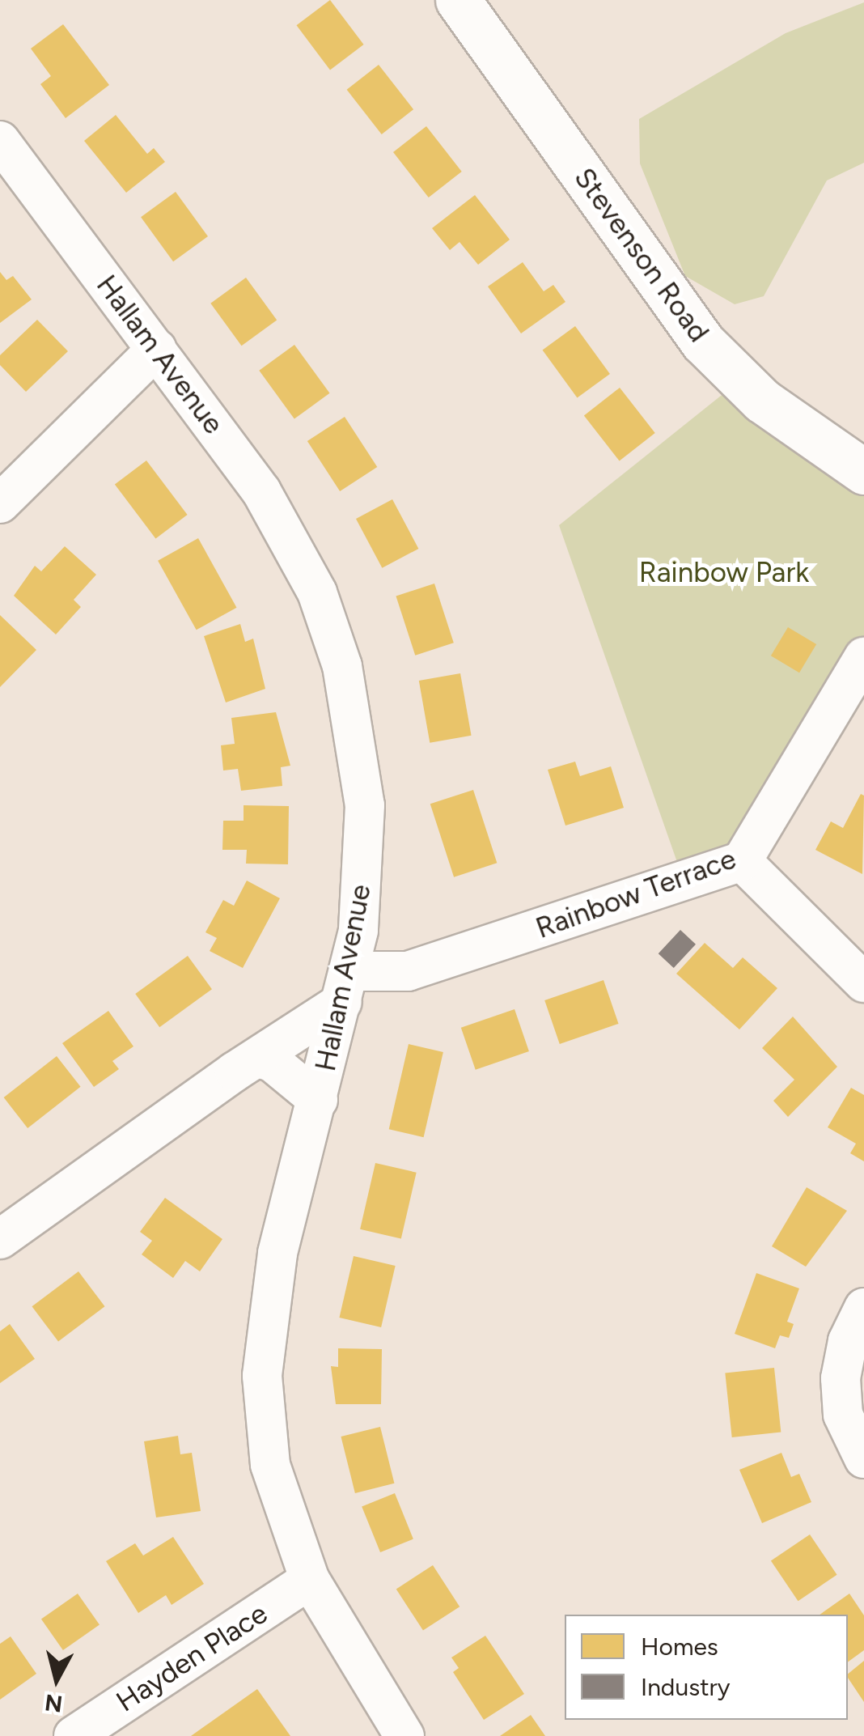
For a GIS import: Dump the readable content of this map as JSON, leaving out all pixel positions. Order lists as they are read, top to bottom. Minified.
{"streets":{"main road":["Stevenson Road"],"street":["Hallam Avenue","Rainbow Terrace","Hayden Place"]},"crossings":[["Hallam Avenue","Rainbow Terrace"],["Hallam Avenue","Hayden Place"]],"parks":["Rainbow Park"],"legend":["Homes","Industry"],"north":"bottom"}
